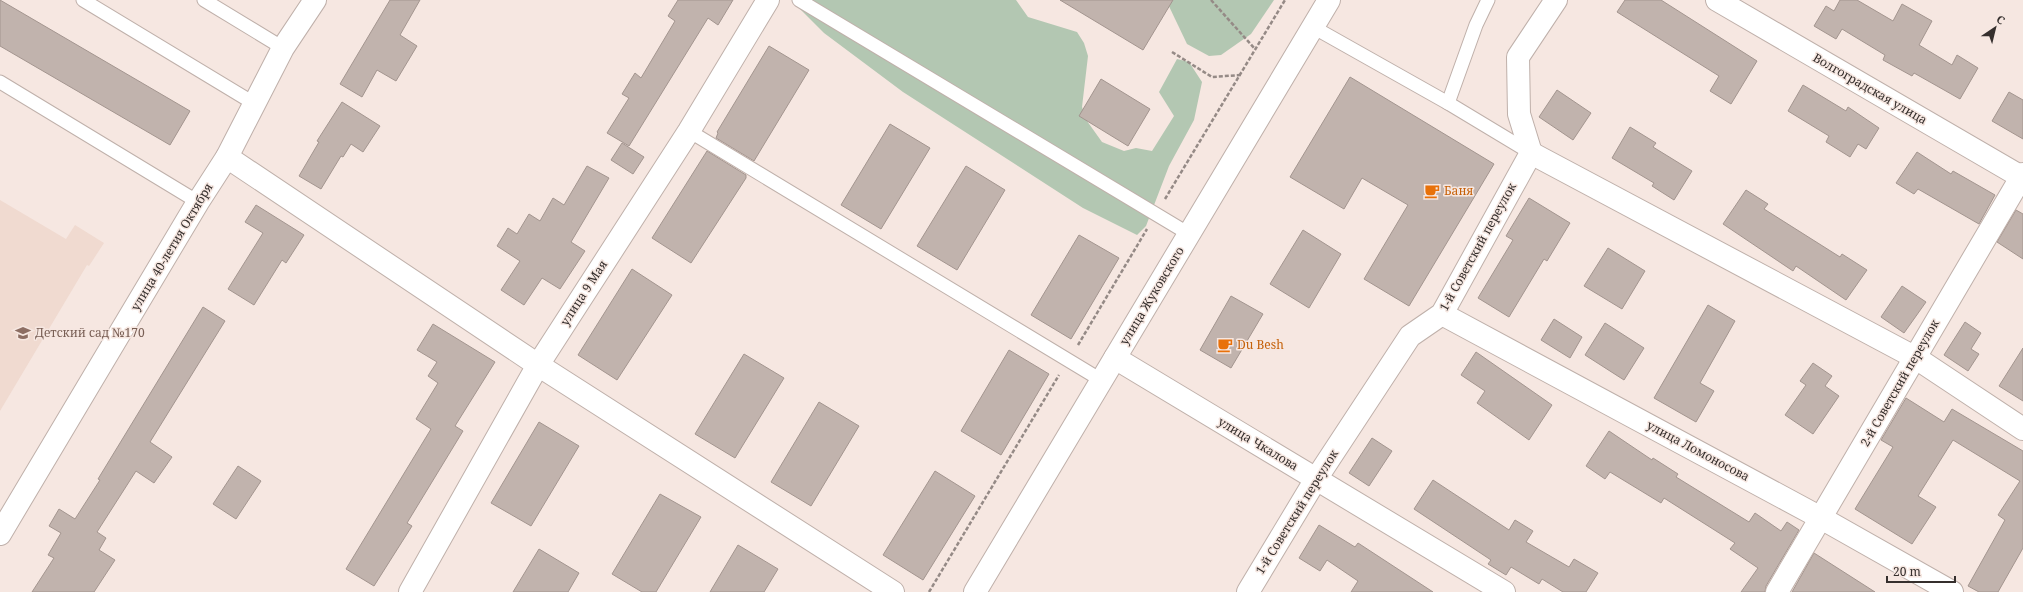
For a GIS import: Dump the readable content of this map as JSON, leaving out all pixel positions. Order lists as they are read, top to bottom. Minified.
{"streets":{"street":["Волгоградская улица","улица 40-летия Октября","1-й Советский переулок","улица 9 Мая","улица Жуковского","2-й Советский переулок","улица Чкалова","улица Ломоносова"]},"crossings":[["Волгоградская улица","2-й Советский переулок"],["1-й Советский переулок","улица Чкалова"],["1-й Советский переулок","улица Ломоносова"],["улица Жуковского","улица Чкалова"],["2-й Советский переулок","улица Ломоносова"]],"places":{"cafe":["Баня","Du Besh"],"school or university":["Детский сад №170"]},"scale_bar":"20 m","north":"top right"}
